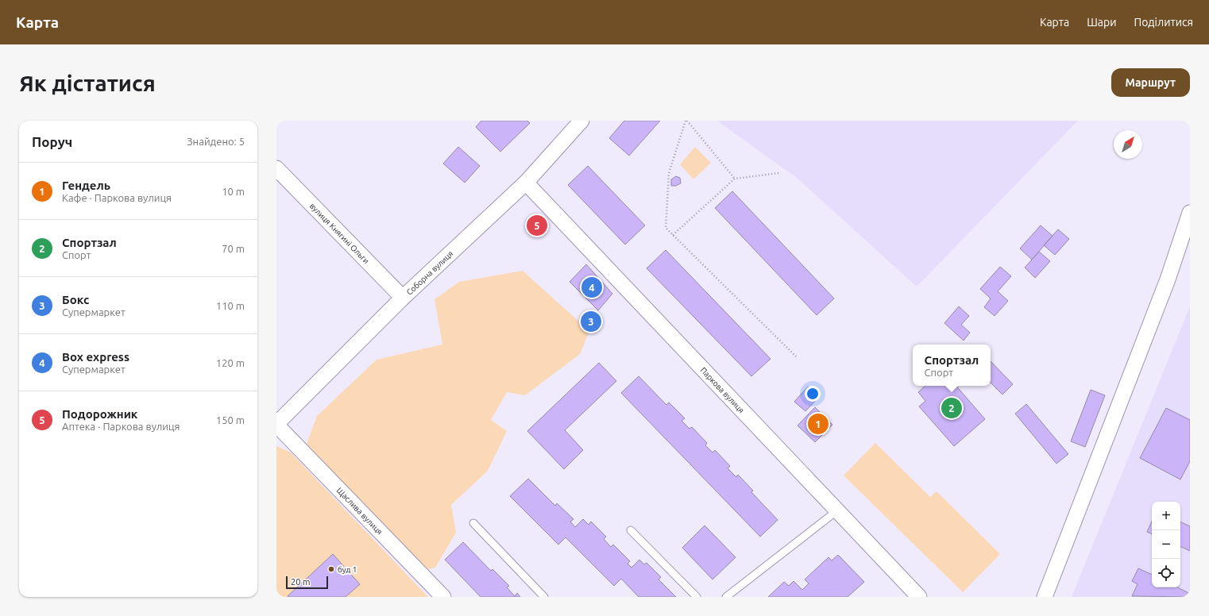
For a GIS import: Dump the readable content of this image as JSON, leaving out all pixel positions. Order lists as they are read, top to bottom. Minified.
{"streets":{"street":["вулиця Княгині Ольги","Соборна вулиця","Паркова вулиця","Щаслива вулиця"]},"crossings":[["вулиця Княгині Ольги","Соборна вулиця"],["Соборна вулиця","Паркова вулиця"],["Соборна вулиця","Щаслива вулиця"]],"places":["буд 1"],"scale_bar":"20 m","north":"top right","page":{"header":"Карта","nav":["Карта","Шари","Поділитися"],"buttons":"Маршрут","title":"Як дістатися","heading":["Поруч","Знайдено: 5"],"list":[{"mark":"1","name":"Гендель","note":"Кафе · Паркова вулиця","value":"10 m"},{"mark":"2","name":"Спортзал","note":"Спорт","value":"70 m"},{"mark":"3","name":"Бокс","note":"Супермаркет","value":"110 m"},{"mark":"4","name":"Box express","note":"Супермаркет","value":"120 m"},{"mark":"5","name":"Подорожник","note":"Аптека · Паркова вулиця","value":"150 m"}],"pins":["5","4","3","2","1"],"popup":["Спортзал","Спорт"],"map_buttons":["+","−"],"scale":"20 m"}}
